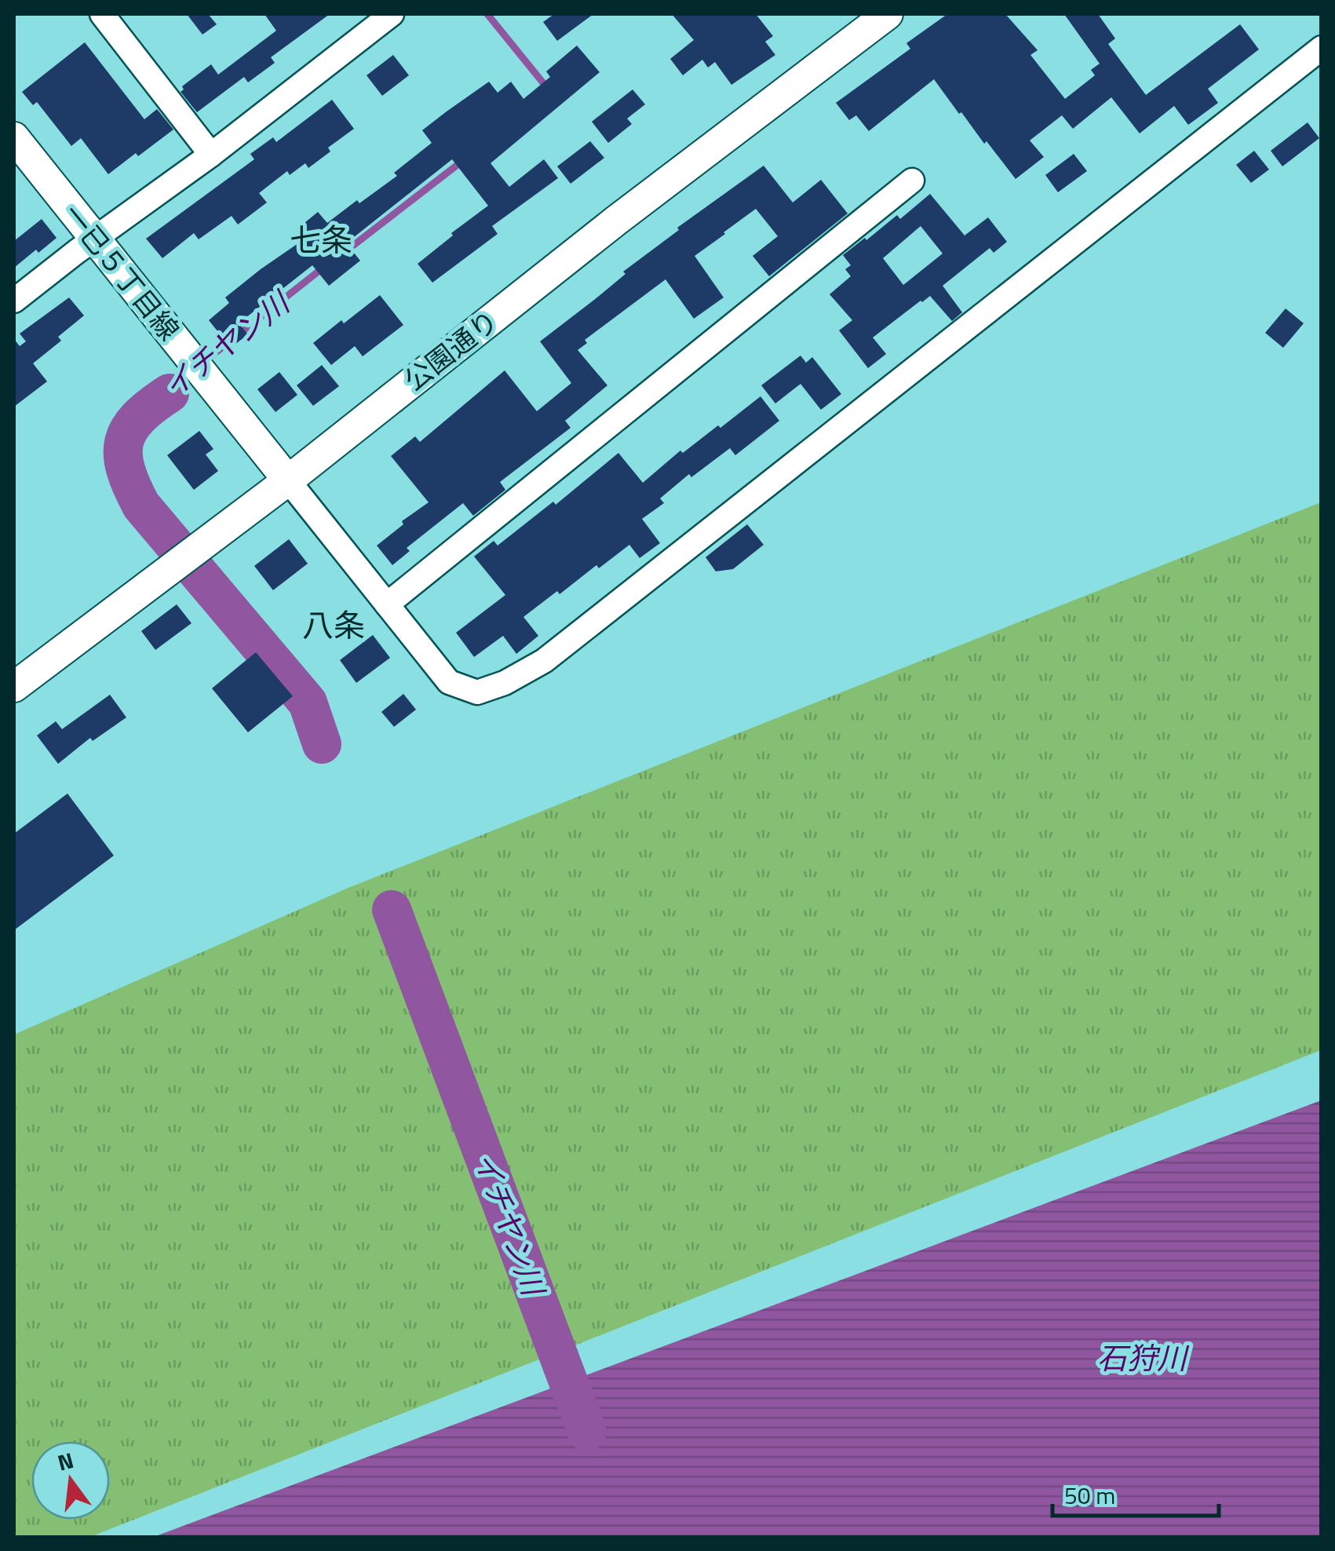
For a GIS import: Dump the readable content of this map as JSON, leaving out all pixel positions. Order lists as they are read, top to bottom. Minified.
{"streets":{"street":["一已５丁目線","公園通り"]},"crossings":[["一已５丁目線","公園通り"]],"districts":["七条","八条"],"water":["イチヤン川","石狩川"],"scale_bar":"50 m","north":"top"}
